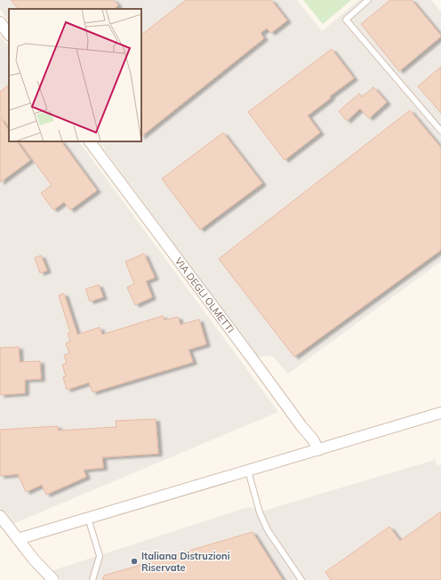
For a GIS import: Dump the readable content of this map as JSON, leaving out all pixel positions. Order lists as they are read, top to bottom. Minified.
{"streets":{"street":["VIA DEGLI OLMETTI"]},"places":["Italiana Distruzioni Riservate"]}
